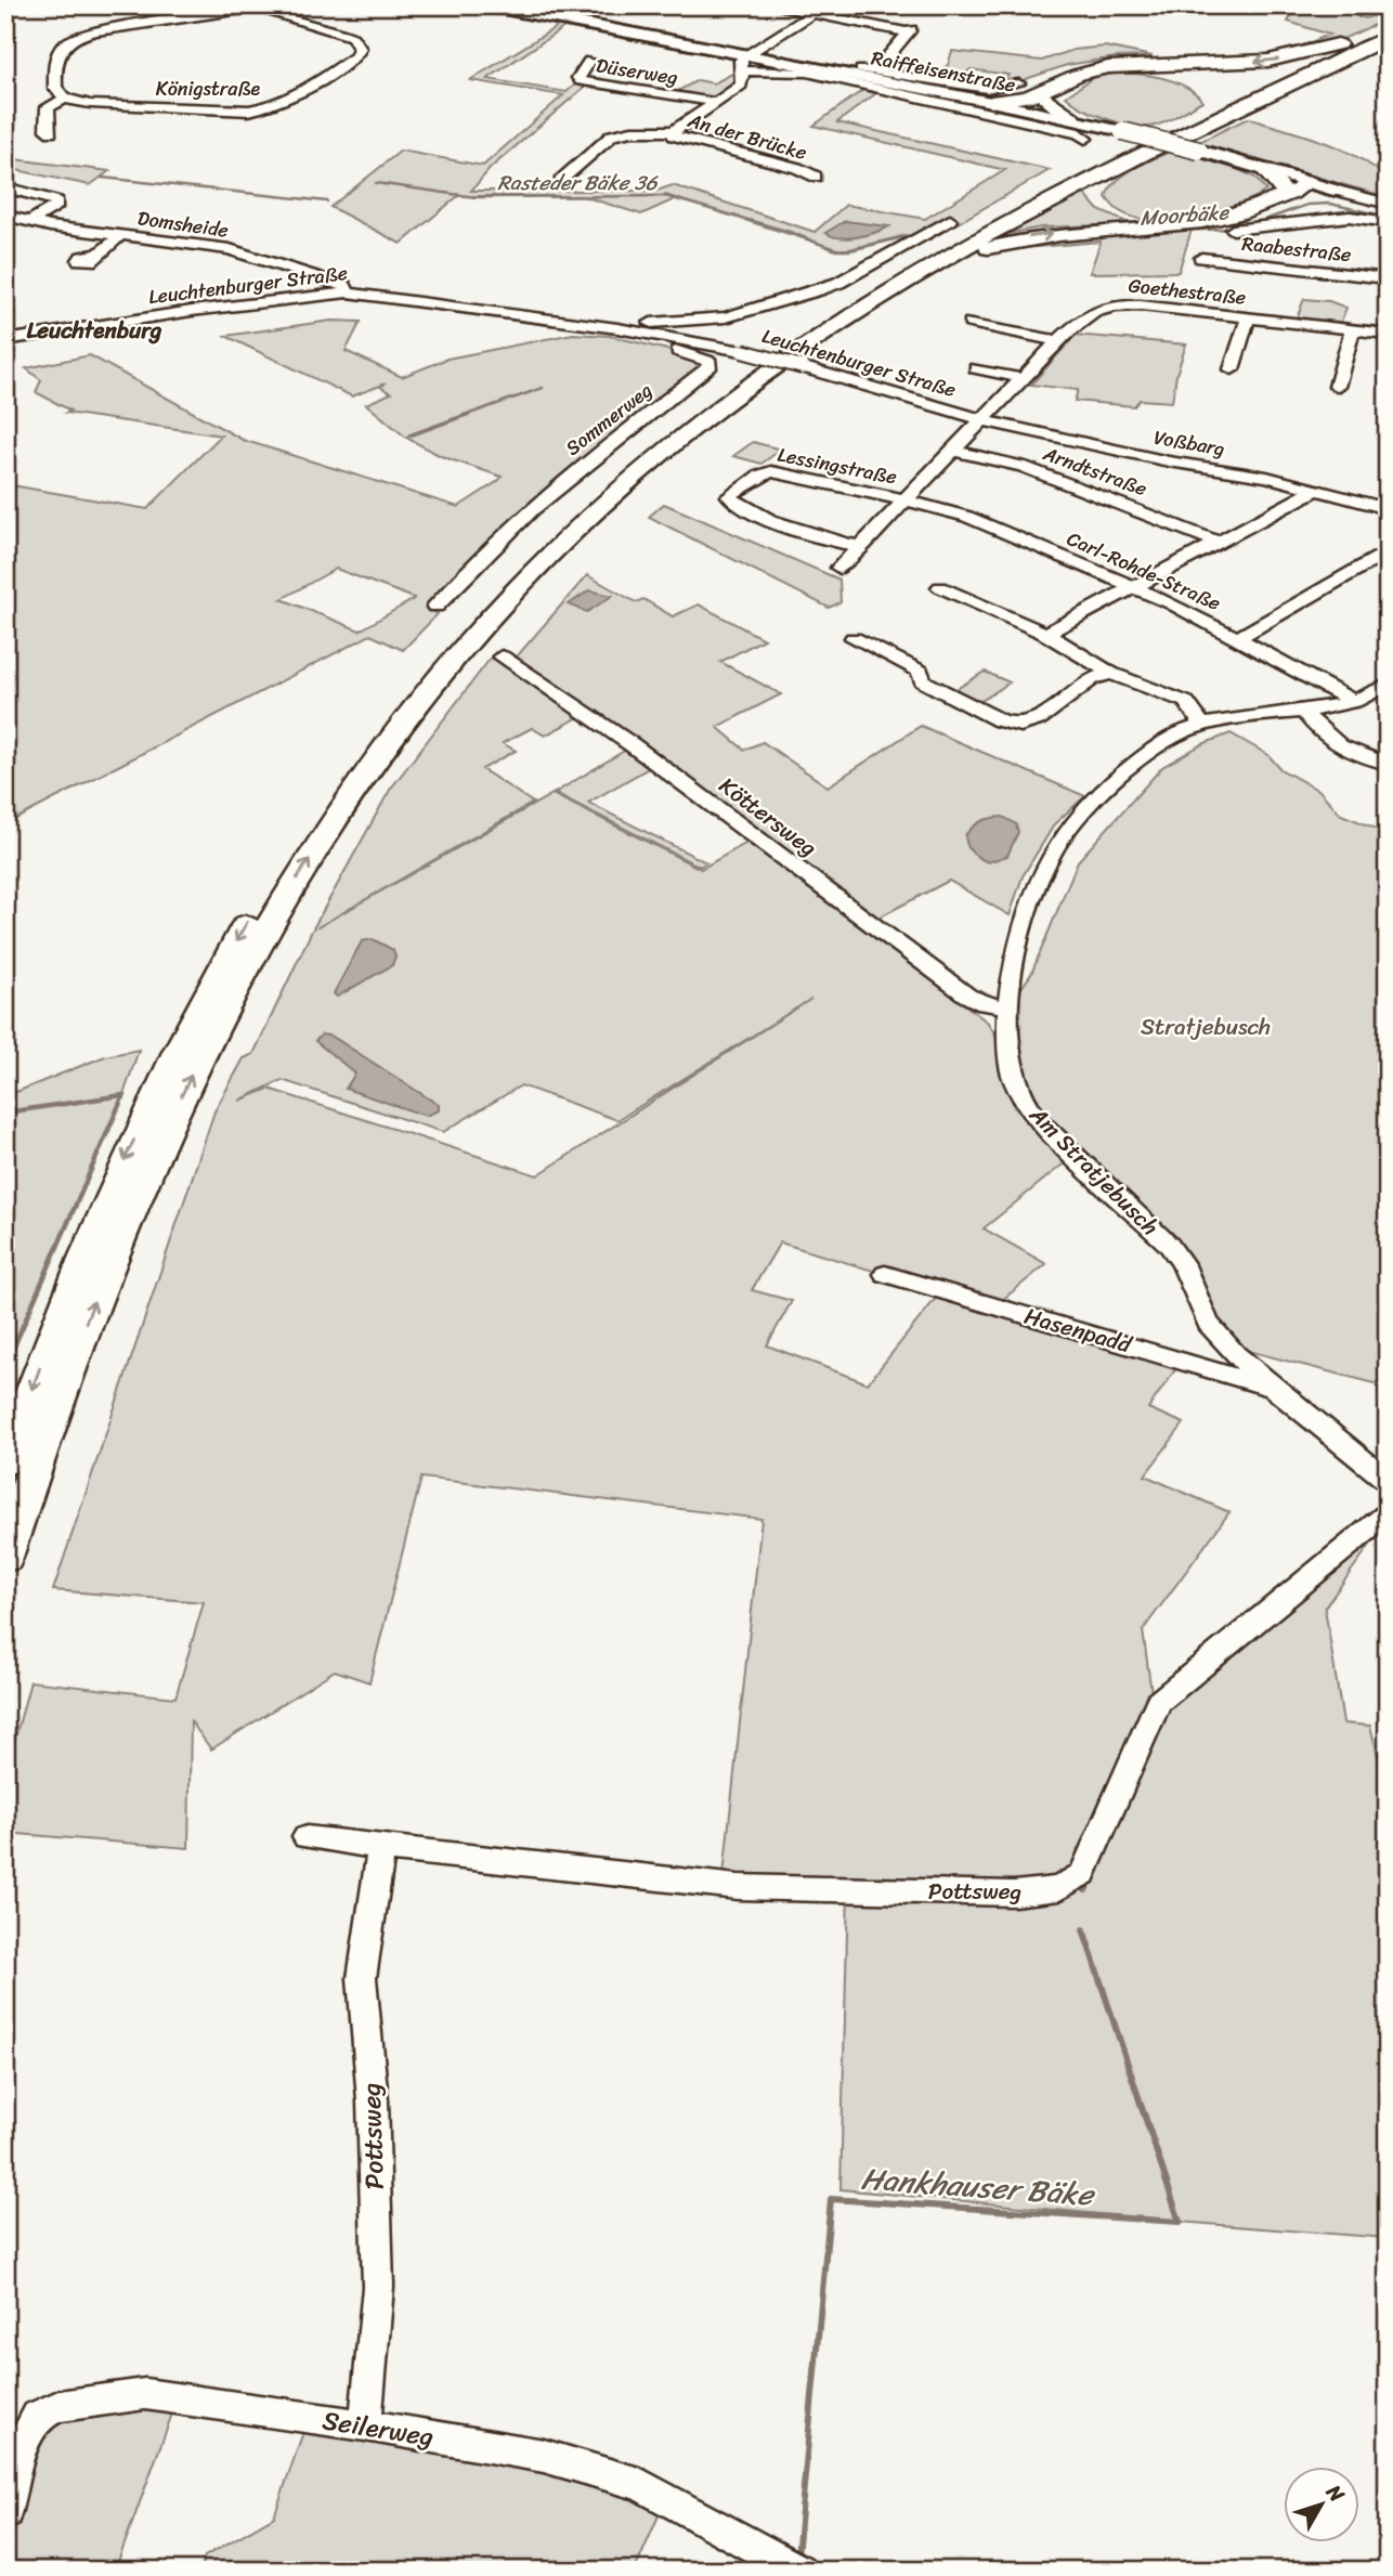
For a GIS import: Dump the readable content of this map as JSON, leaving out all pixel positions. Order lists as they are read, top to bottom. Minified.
{"streets":{"main road":["Raiffeisenstraße"],"street":["Düserweg","Königstraße","An der Brücke","Domsheide","Raabestraße","Leuchtenburger Straße","Goethestraße","Sommerweg","Voßbarg","Lessingstraße","Arndtstraße","Carl-Rohde-Straße","Köttersweg","Am Stratjebusch","Hasenpadd","Pottsweg","Seilerweg"]},"crossings":[["Düserweg","An der Brücke"],["Raiffeisenstraße","An der Brücke"],["Domsheide","Leuchtenburger Straße"],["Leuchtenburger Straße","Goethestraße"],["Leuchtenburger Straße","Sommerweg"],["Leuchtenburger Straße","Voßbarg"],["Goethestraße","Voßbarg"],["Goethestraße","Lessingstraße"],["Goethestraße","Arndtstraße"],["Goethestraße","Carl-Rohde-Straße"],["Lessingstraße","Carl-Rohde-Straße"],["Carl-Rohde-Straße","Am Stratjebusch"],["Köttersweg","Am Stratjebusch"],["Am Stratjebusch","Hasenpadd"],["Pottsweg","Seilerweg"]],"districts":["Leuchtenburg"],"water":["Rasteder Bäke 36","Moorbäke","Hankhauser Bäke"],"parks":["Stratjebusch"],"north":"top right"}
